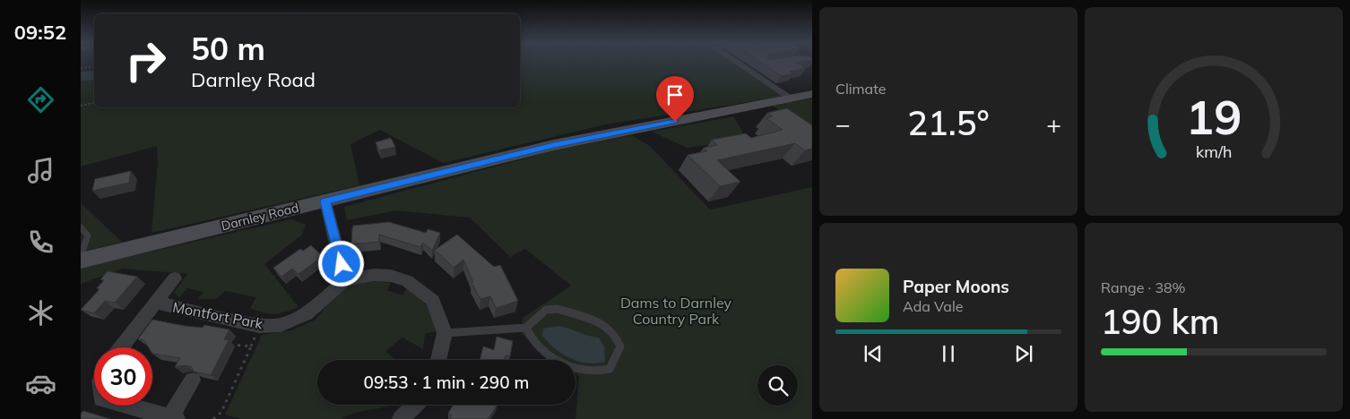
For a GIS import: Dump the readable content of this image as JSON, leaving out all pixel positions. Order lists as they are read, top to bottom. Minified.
{"streets":{"main road":["Darnley Road"],"street":["Montfort Park"]},"parks":["Dams to Darnley Country Park"],"page":{"tabs":"09:52","tile":["Climate",["Range · 38%","190 km"]],"turn":["50 m","Darnley Road"],"heat":["−","21.5°","+"],"song":["Paper Moons","Ada Vale"],"limit":"30","trip":"09:53 · 1 min · 290 m","gauge":["19","km/h"]}}
